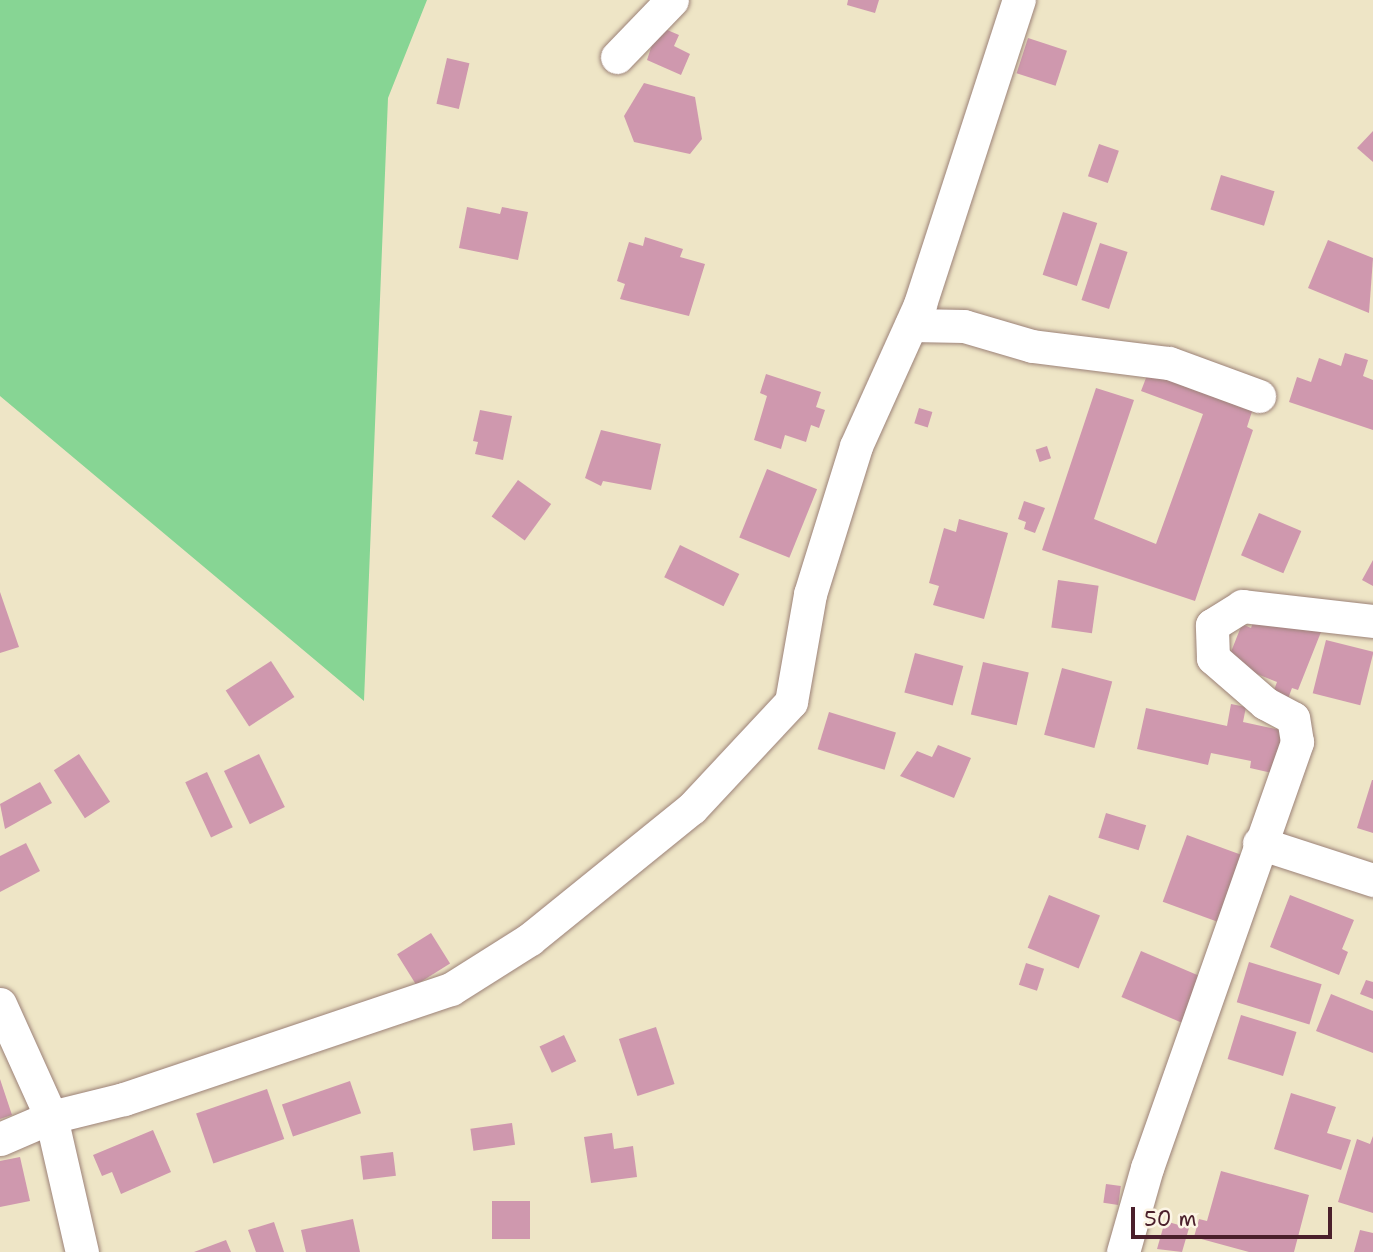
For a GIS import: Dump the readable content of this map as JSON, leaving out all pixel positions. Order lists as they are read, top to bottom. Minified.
{"scale_bar":"50 m"}
